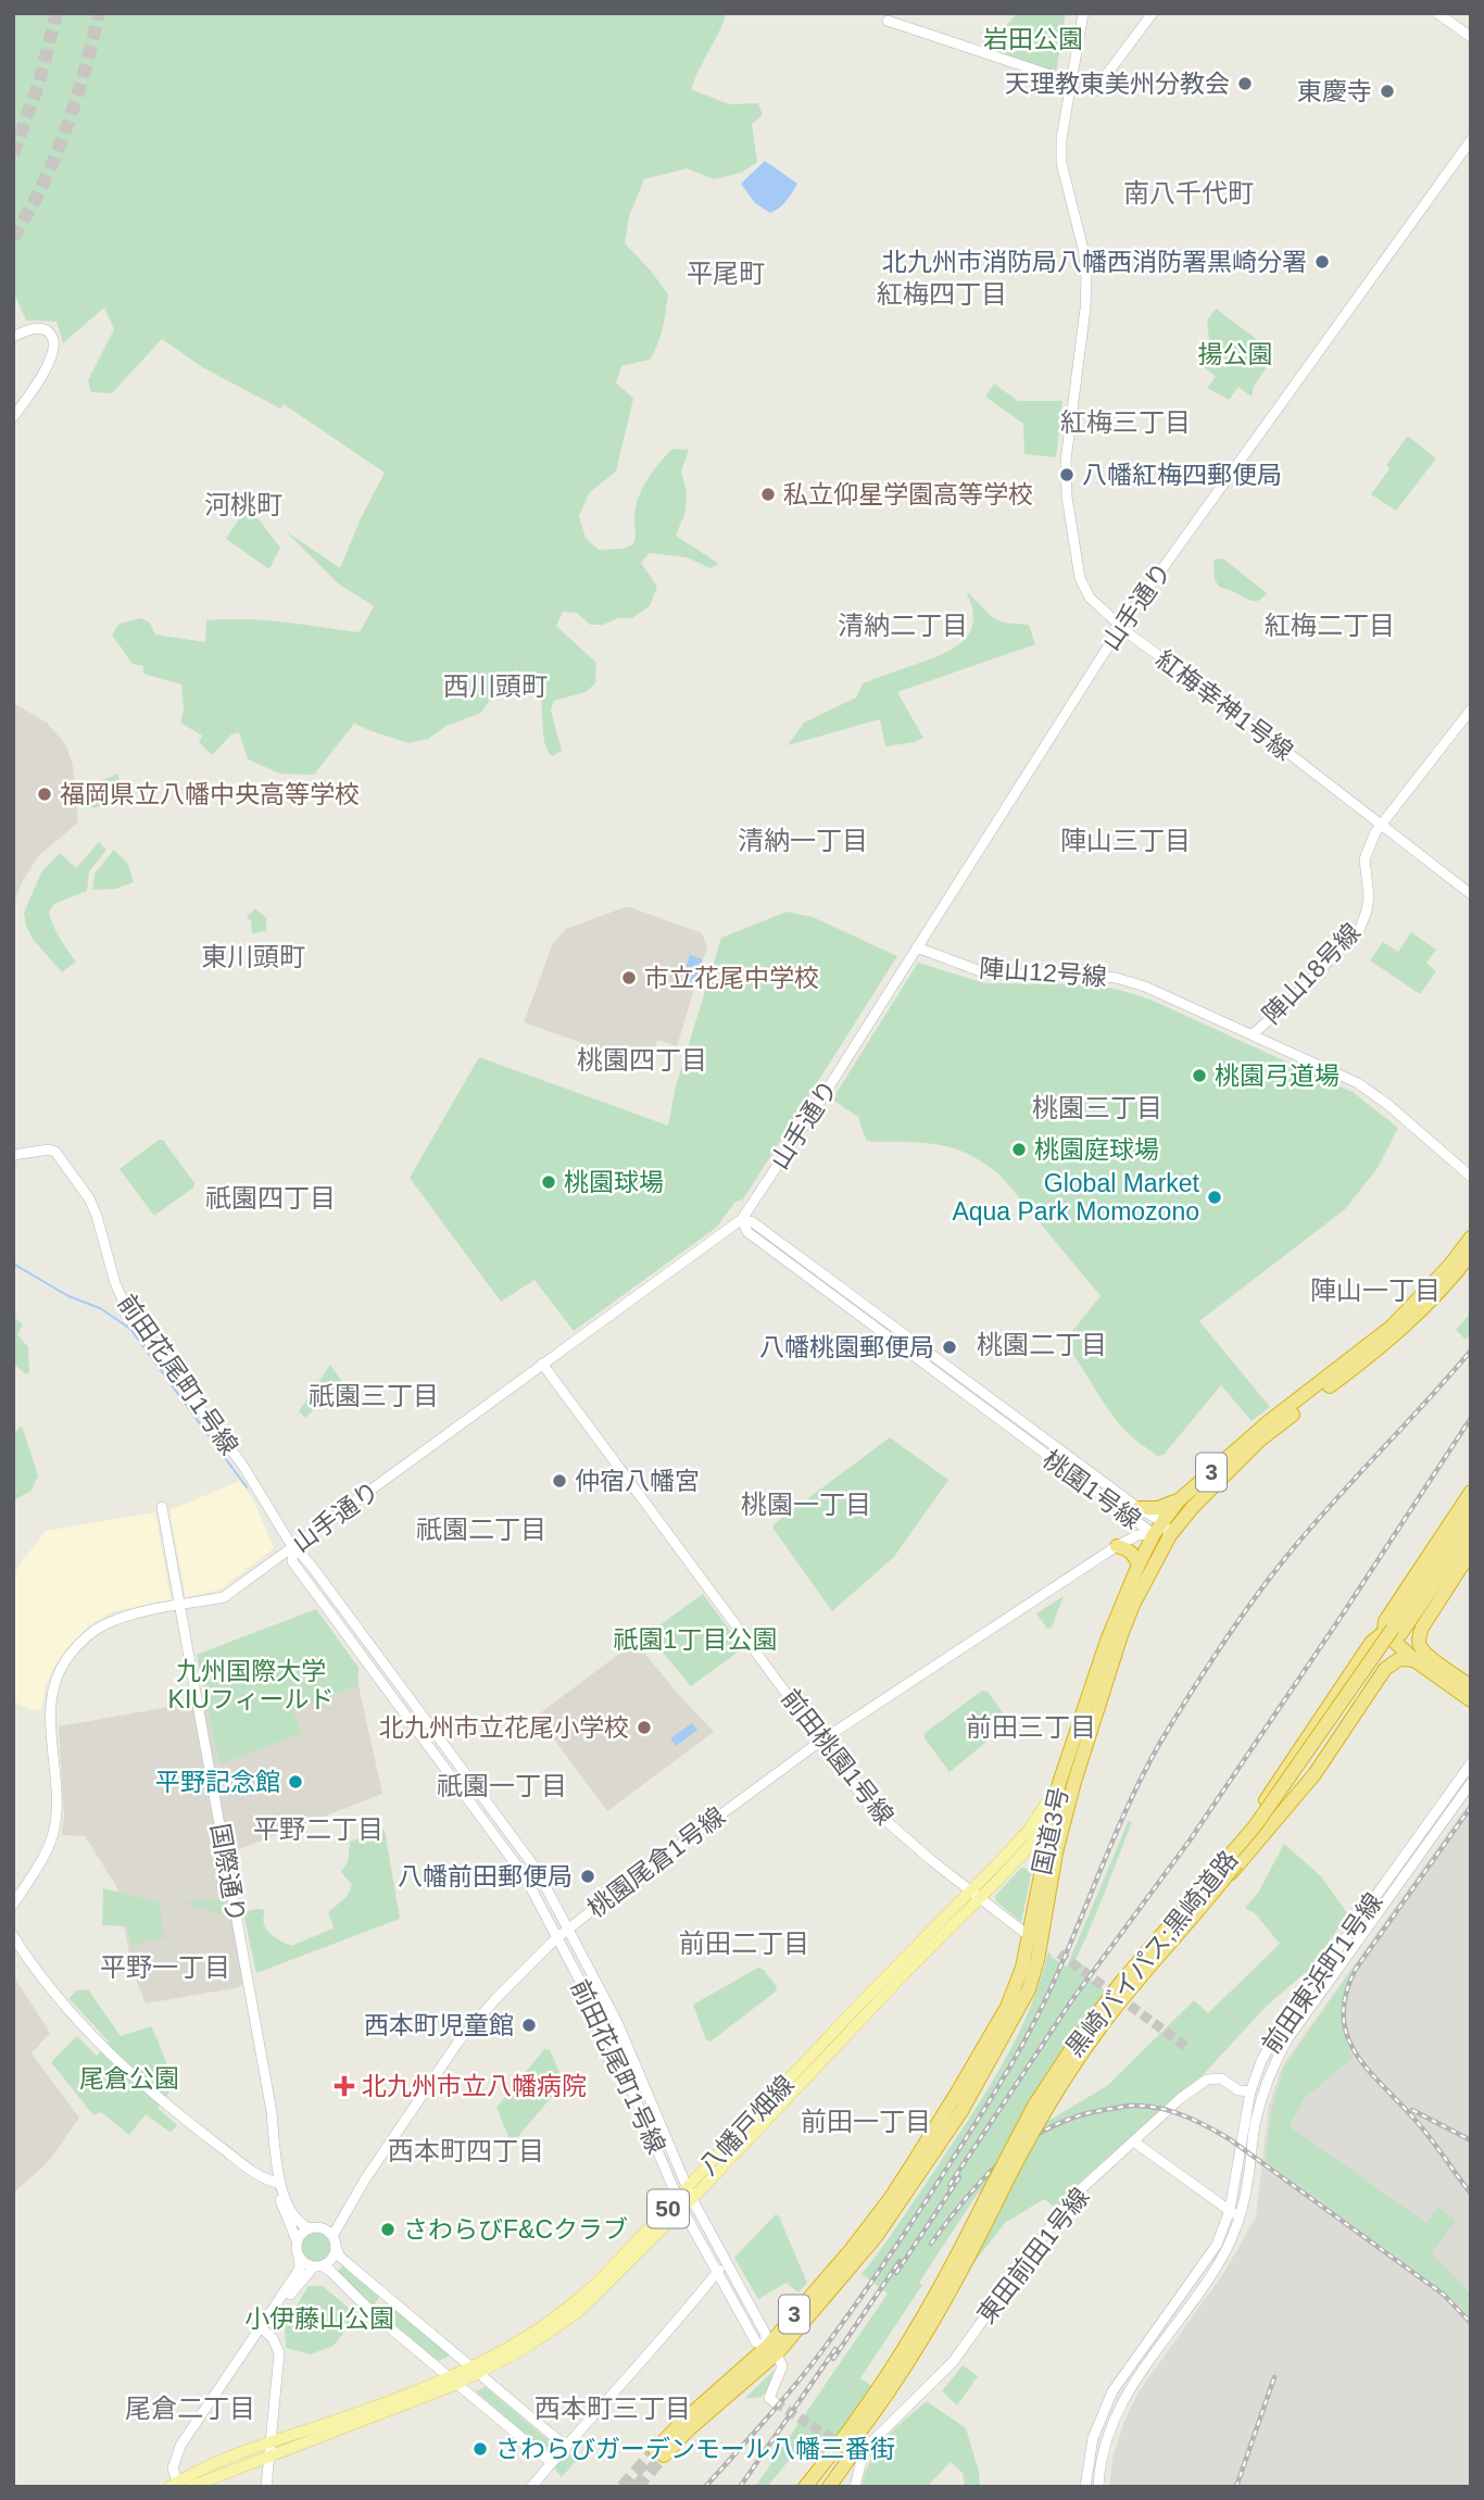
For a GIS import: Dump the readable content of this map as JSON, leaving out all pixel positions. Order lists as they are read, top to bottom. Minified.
{"streets":{"highway":["3","国道3号","黒崎バイパス;黒崎道路"],"main road":["八幡戸畑線","50"],"street":["山手通り","紅梅幸神1号線","陣山12号線","陣山18号線","前田花尾町1号線","桃園1号線","前田桃園1号線","桃園尾倉1号線","国際通り","前田東浜町1号線","東田前田1号線"]},"crossings":[["山手通り","紅梅幸神1号線"],["山手通り","陣山12号線"],["山手通り","前田花尾町1号線"],["山手通り","桃園1号線"],["山手通り","前田桃園1号線"],["山手通り","国際通り"],["紅梅幸神1号線","陣山18号線"],["陣山12号線","陣山18号線"],["前田花尾町1号線","国道3号"],["前田花尾町1号線","桃園尾倉1号線"],["前田花尾町1号線","八幡戸畑線"],["桃園1号線","国道3号"],["前田桃園1号線","国道3号"],["前田桃園1号線","桃園尾倉1号線"],["前田桃園1号線","八幡戸畑線"],["国道3号","八幡戸畑線"],["桃園尾倉1号線","国際通り"],["前田東浜町1号線","東田前田1号線"]],"districts":["南八千代町","平尾町","紅梅四丁目","紅梅三丁目","河桃町","清納二丁目","紅梅二丁目","西川頭町","清納一丁目","陣山三丁目","東川頭町","桃園四丁目","桃園三丁目","祇園四丁目","陣山一丁目","桃園二丁目","祇園三丁目","桃園一丁目","祇園二丁目","前田三丁目","祇園一丁目","平野二丁目","前田二丁目","平野一丁目","前田一丁目","西本町四丁目","尾倉二丁目","西本町三丁目"],"parks":["岩田公園","揚公園","祇園1丁目公園","九州国際大学 KIUフィールド","尾倉公園","小伊藤山公園"],"places":{"other":["天理教東美州分教会","東慶寺","北九州市消防局八幡西消防署黒崎分署","八幡紅梅四郵便局","私立仰星学園高等学校","福岡県立八幡中央高等学校","市立花尾中学校","桃園弓道場","桃園庭球場","桃園球場","Global Market Aqua Park Momozono","八幡桃園郵便局","仲宿八幡宮","北九州市立花尾小学校","平野記念館","八幡前田郵便局","西本町児童館","さわらびF&Cクラブ","さわらびガーデンモール八幡三番街"],"health":["北九州市立八幡病院"]}}
